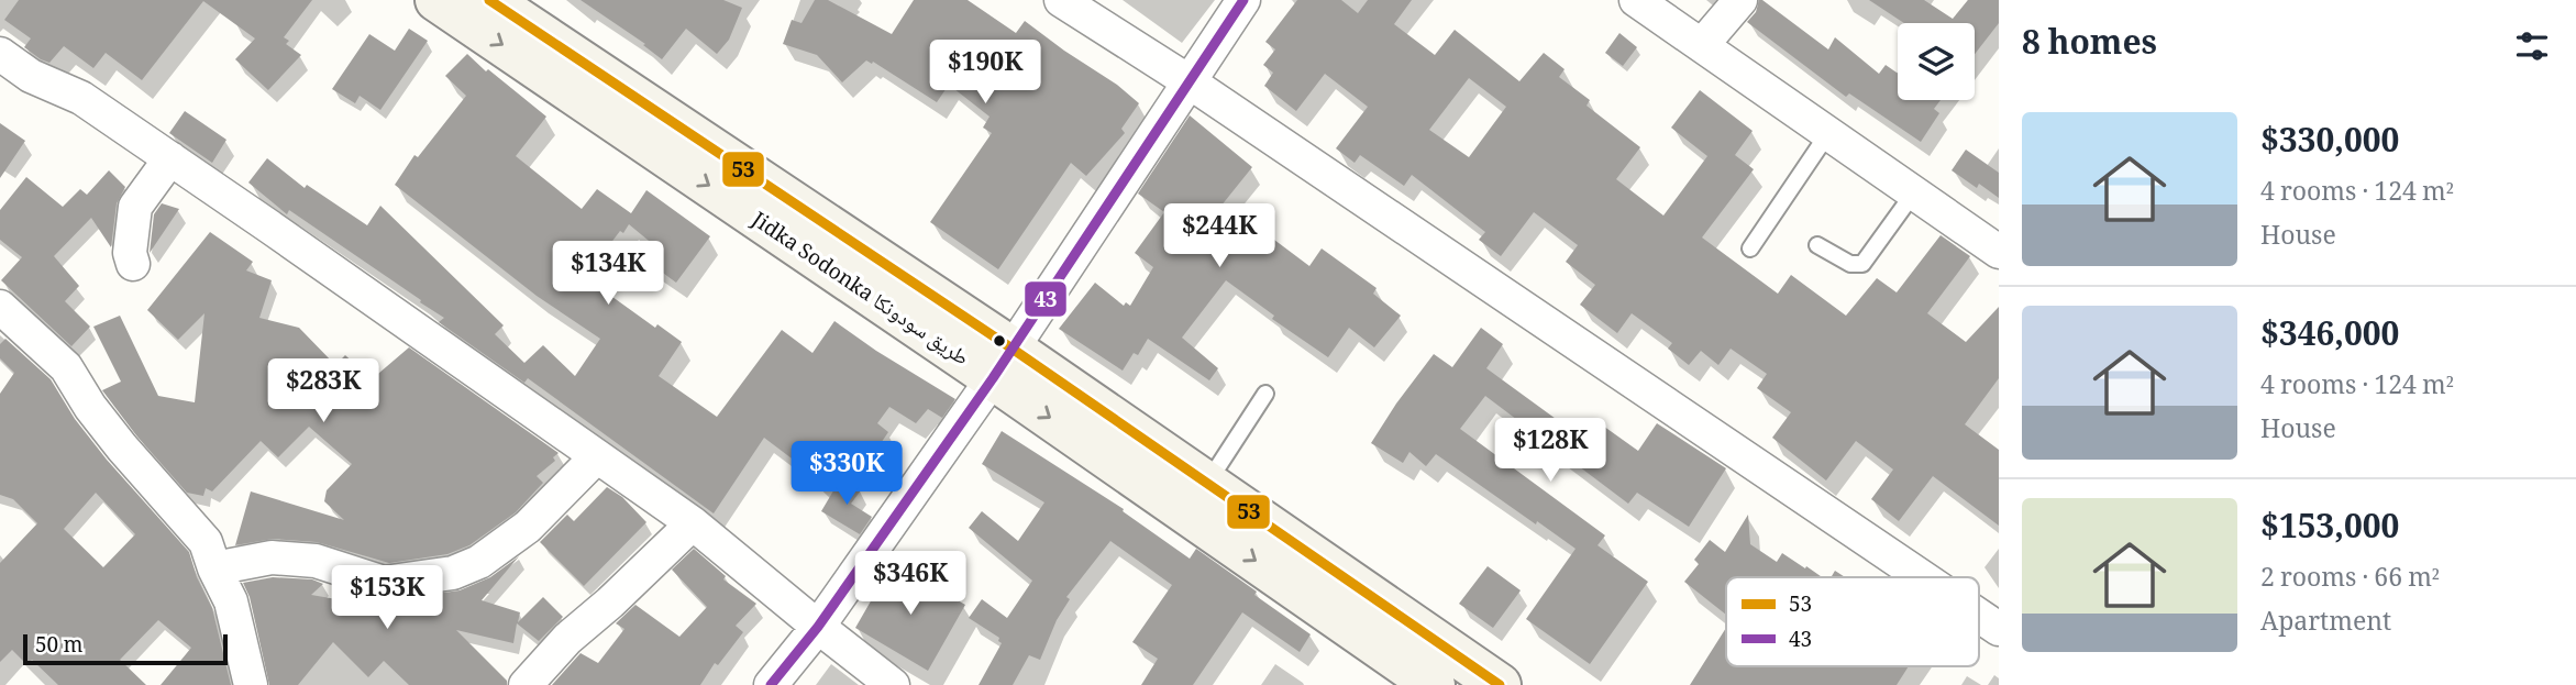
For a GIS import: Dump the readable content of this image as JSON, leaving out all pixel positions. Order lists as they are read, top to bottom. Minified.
{"streets":{"main road":["Jidka Sodonka طريق سودونكا"]},"lines":["transit line 53","transit line 43"],"legend":["53","43"],"scale_bar":"50 m","page":{"heading":"8 homes","price":["$190K","$244K","$134K","$283K","$128K","$330K","$346K","$153K"],"list":[{"name":"$330,000","note":"4 rooms · 124 m² · House"},{"name":"$346,000","note":"4 rooms · 124 m² · House"},{"name":"$153,000","note":"2 rooms · 66 m² · Apartment"}],"scale":"50 m"}}
